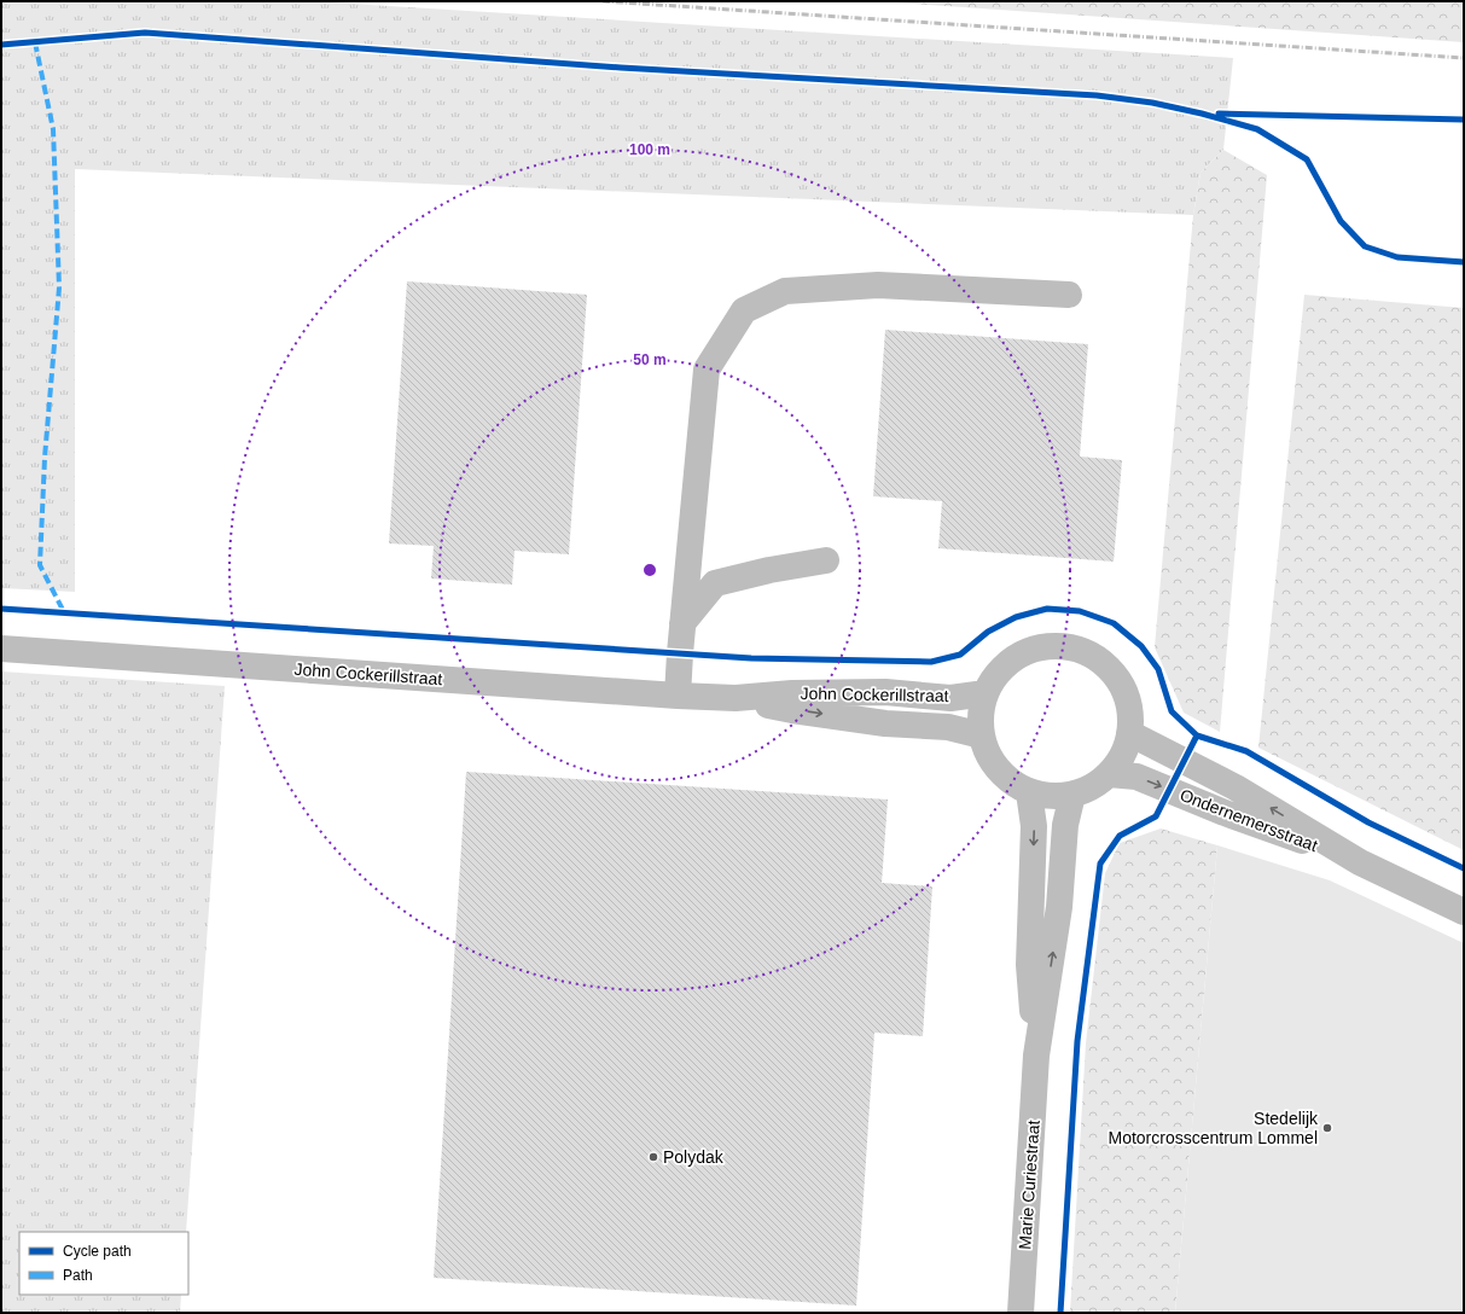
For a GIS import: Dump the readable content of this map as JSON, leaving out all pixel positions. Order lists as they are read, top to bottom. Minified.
{"streets":{"street":["John Cockerillstraat","Ondernemersstraat","Marie Curiestraat"]},"crossings":[["John Cockerillstraat","Ondernemersstraat"]],"places":["Stedelijk Motorcrosscentrum Lommel","Polydak"],"legend":["Cycle path","Path"],"rings":["100 m","50 m"]}
